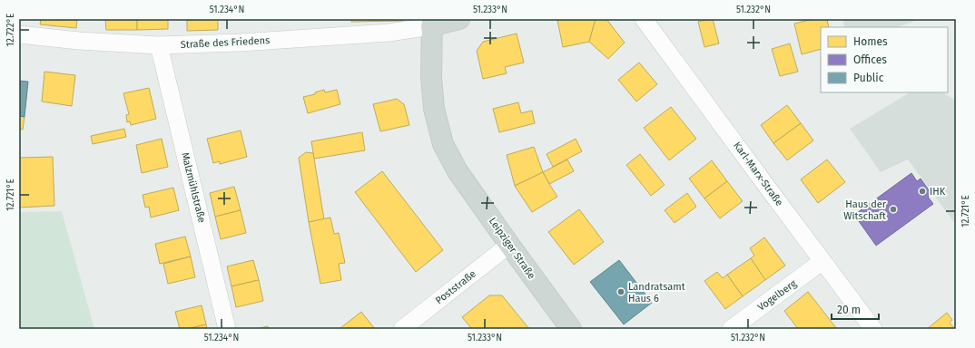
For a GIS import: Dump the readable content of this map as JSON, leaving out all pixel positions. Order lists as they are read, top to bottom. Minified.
{"streets":{"main road":["Leipziger Straße"],"street":["Straße des Friedens","Karl-Marx-Straße","Malzmühlstraße","Poststraße","Vogelberg"]},"crossings":[["Straße des Friedens","Malzmühlstraße"],["Straße des Friedens","Leipziger Straße"],["Karl-Marx-Straße","Vogelberg"],["Leipziger Straße","Poststraße"]],"places":["IHK","Haus der Witschaft","Landratsamt Haus 6"],"legend":["Homes","Offices","Public"],"scale_bar":"20 m","coordinates":["51.234°N","51.233°N","51.232°N","12.722°E","12.721°E"]}
